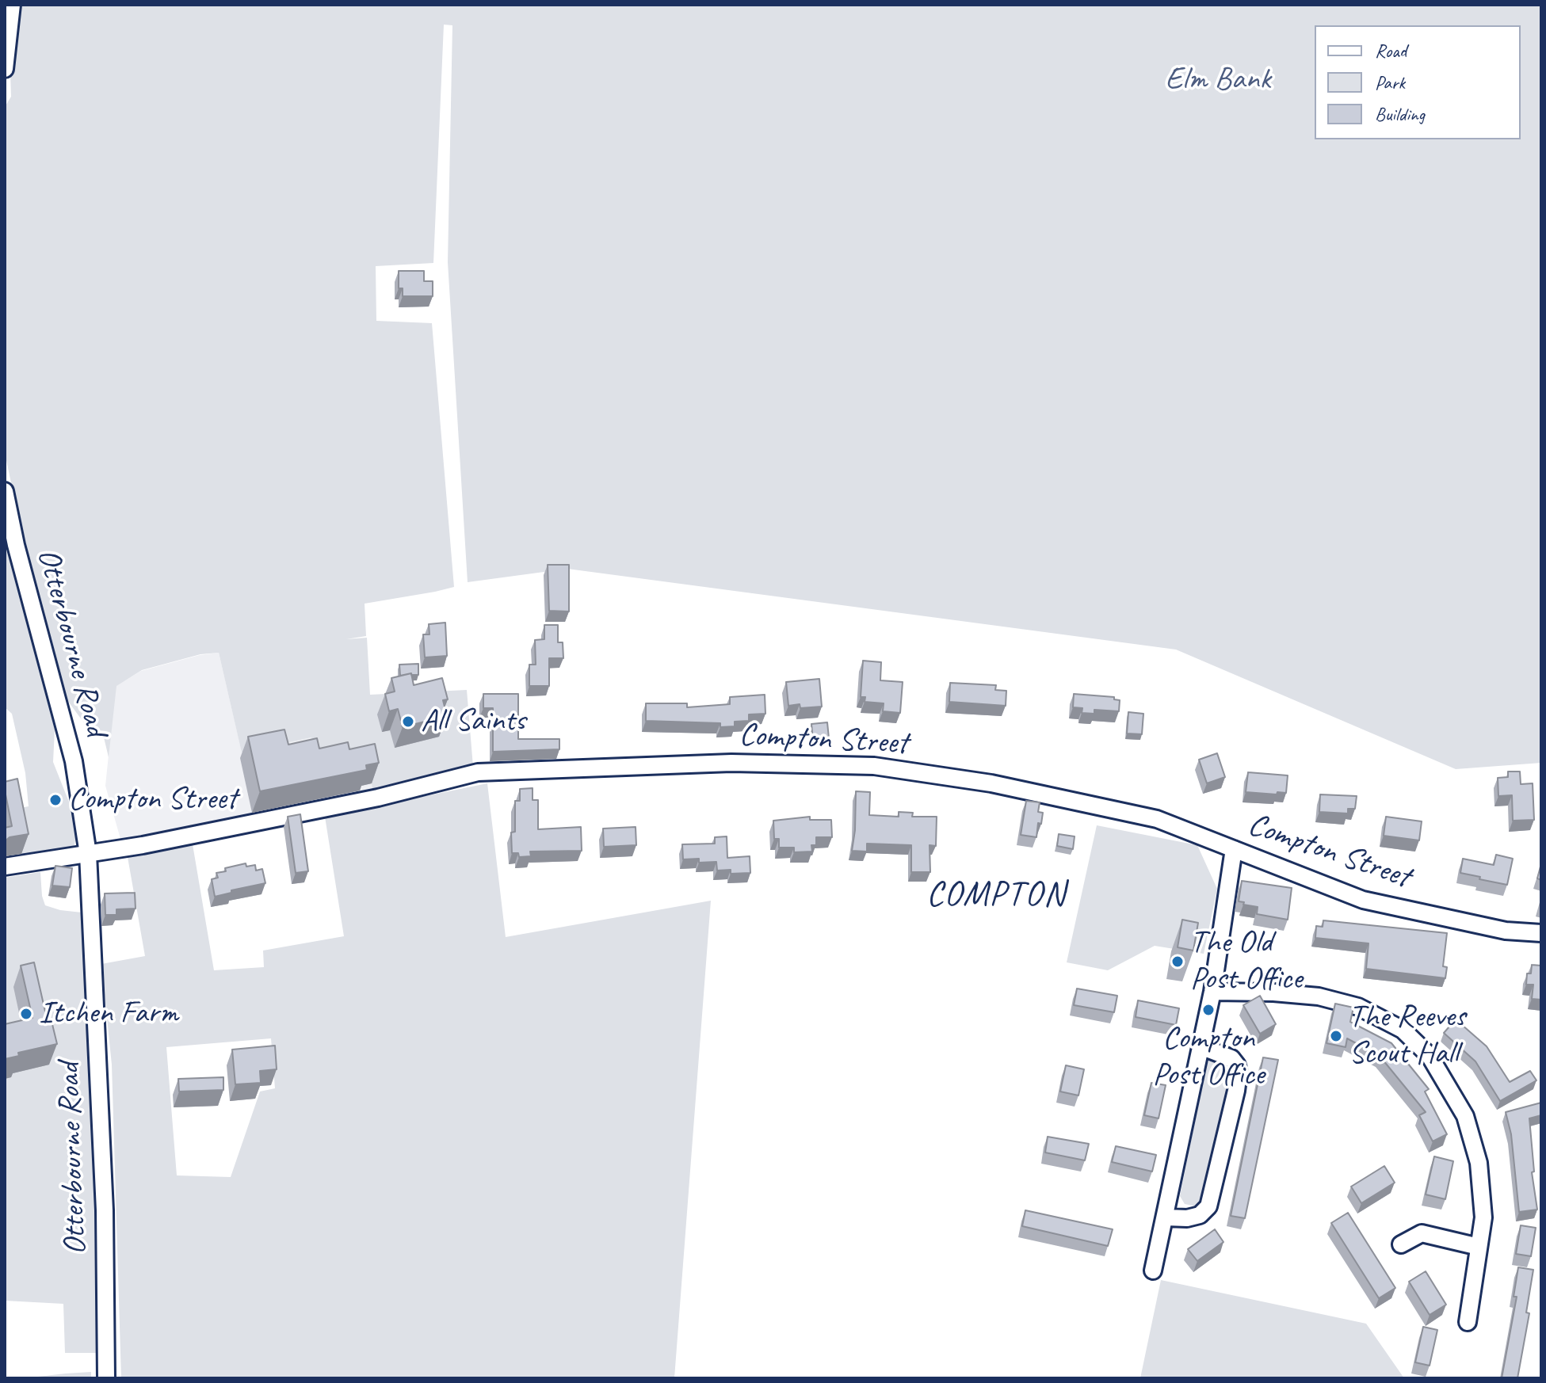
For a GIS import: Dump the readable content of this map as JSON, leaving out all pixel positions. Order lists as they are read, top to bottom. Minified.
{"streets":{"street":["Otterbourne Road","Compton Street"]},"crossings":[["Otterbourne Road","Compton Street"]],"districts":["COMPTON"],"parks":["Elm Bank"],"places":["All Saints","Compton Street","The Old Post Office","Compton Post Office","Itchen Farm","The Reeves Scout Hall"],"legend":["Road","Park","Building"]}
